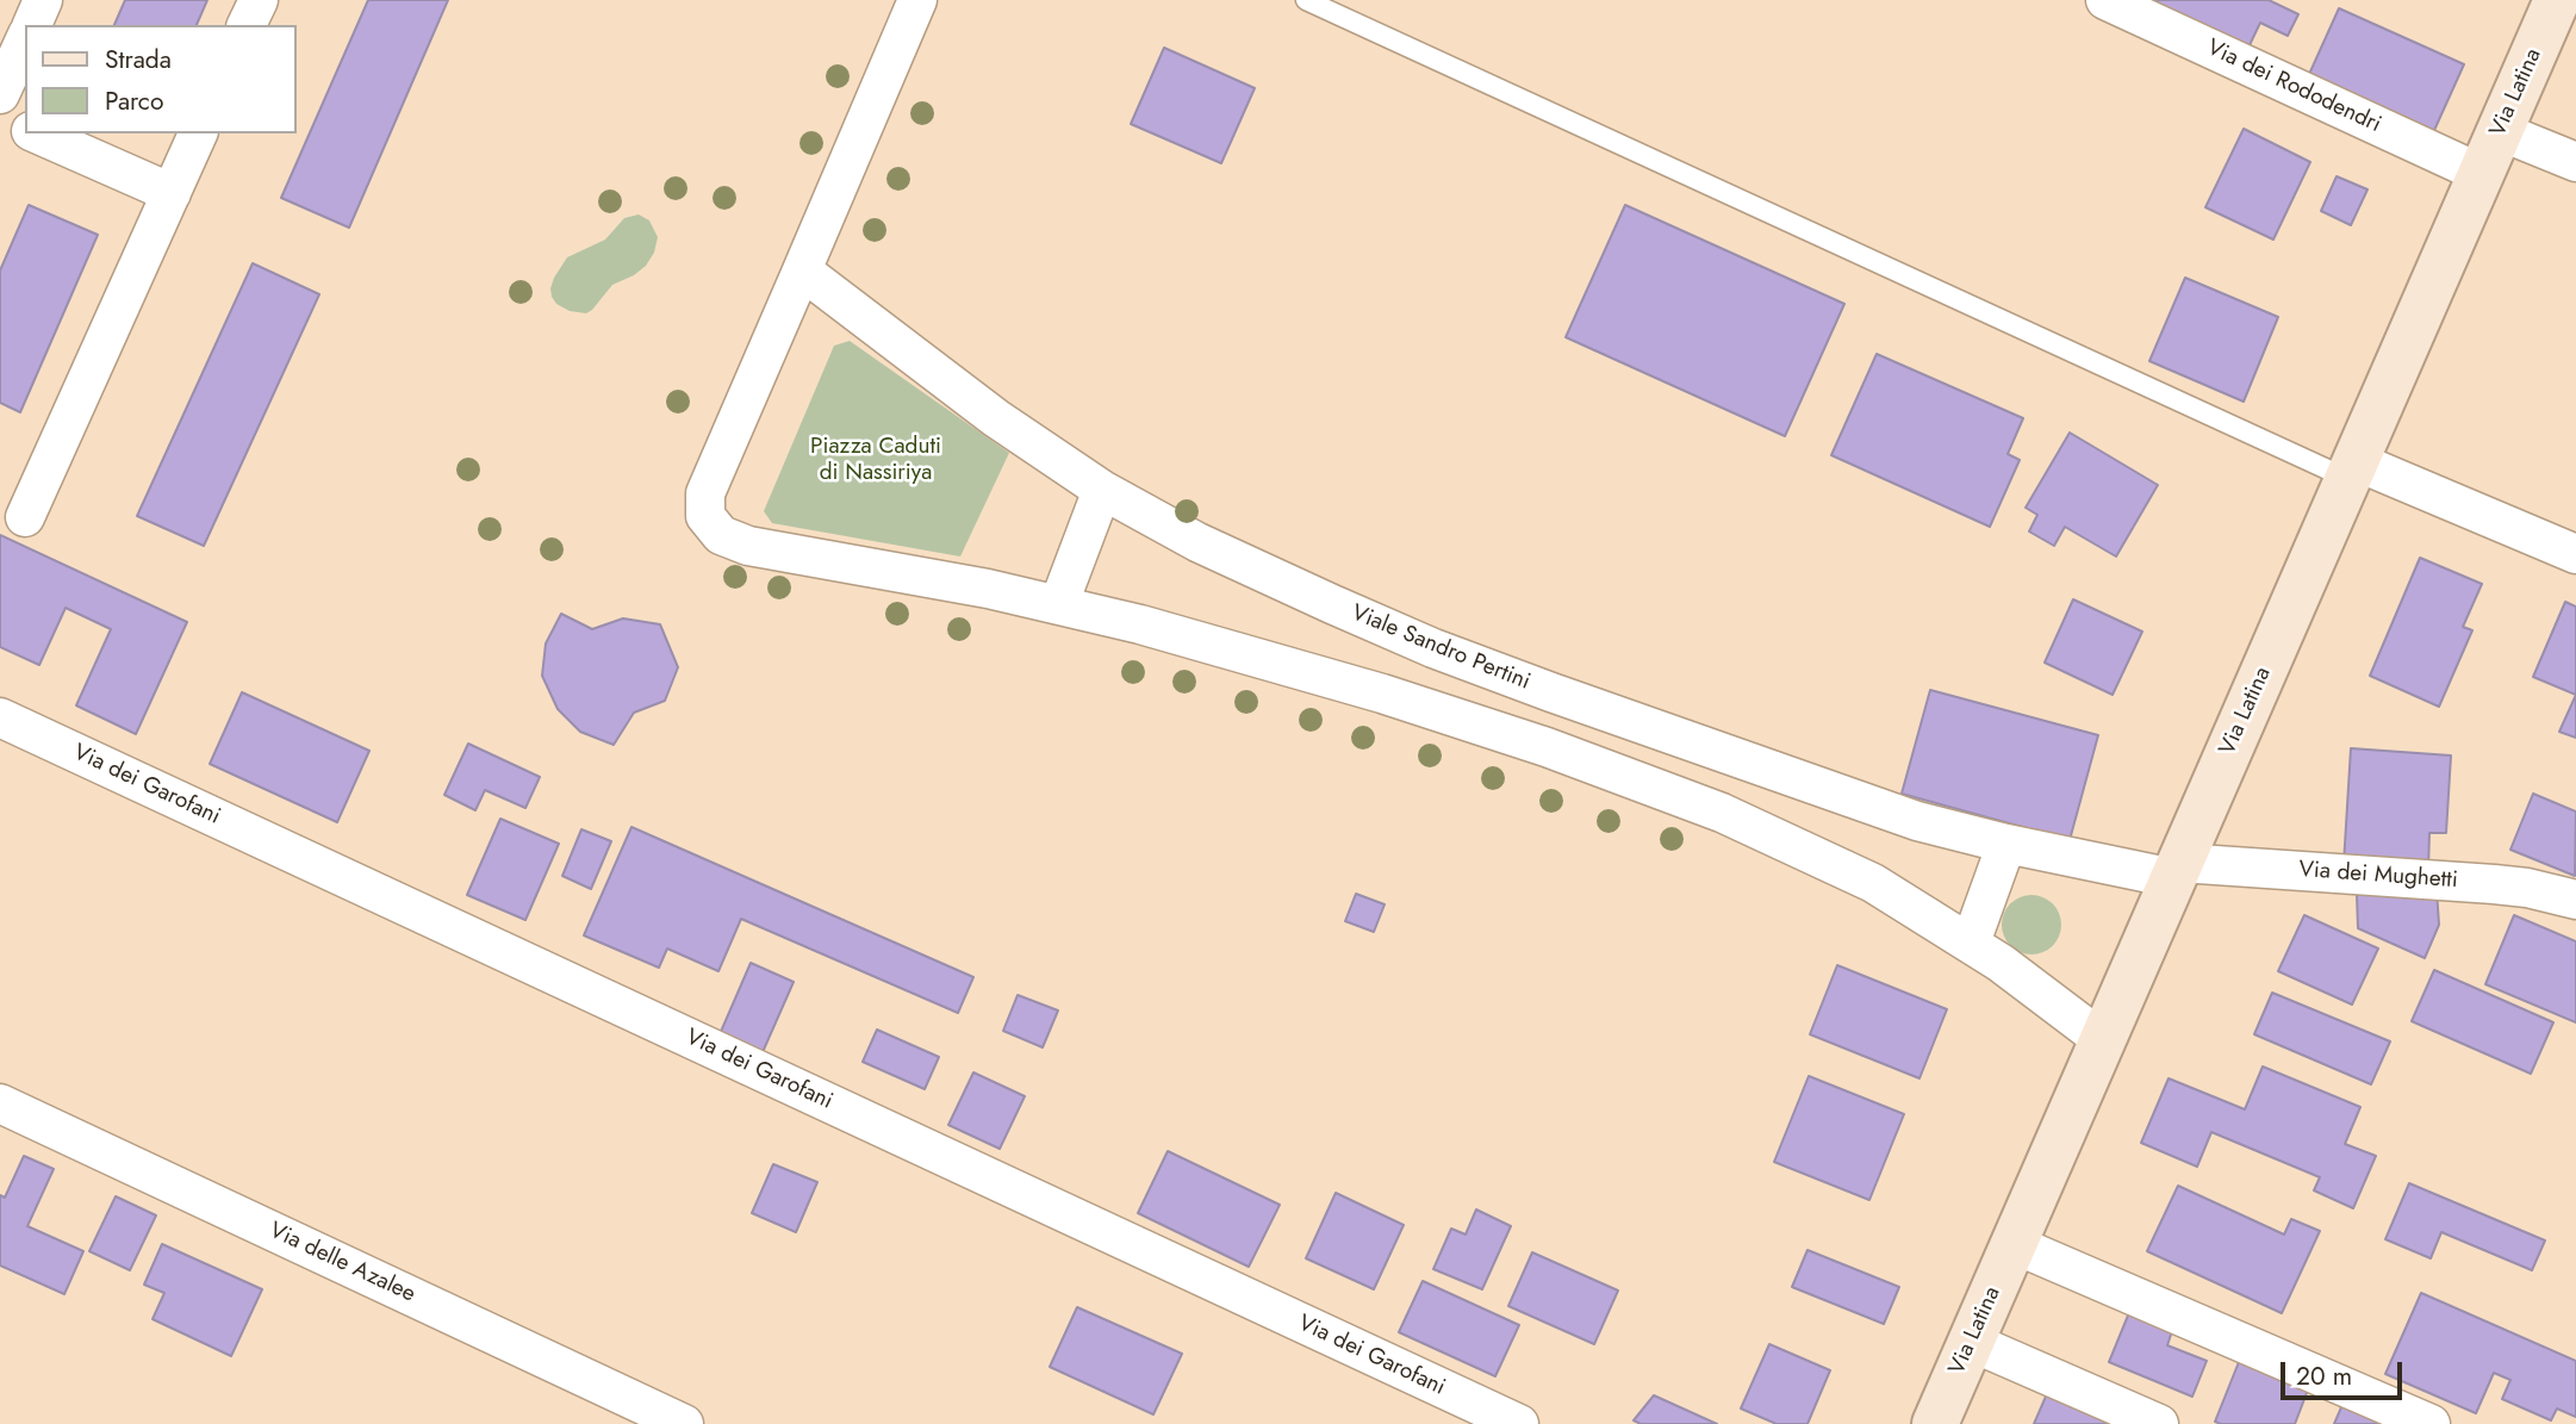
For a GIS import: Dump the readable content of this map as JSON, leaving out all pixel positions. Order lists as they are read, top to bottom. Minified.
{"streets":{"main road":["Via Latina"],"street":["Via dei Rododendri","Viale Sandro Pertini","Via dei Garofani","Via dei Mughetti","Via delle Azalee"]},"crossings":[["Via dei Rododendri","Via Latina"],["Via Latina","Viale Sandro Pertini"],["Via Latina","Via dei Mughetti"],["Viale Sandro Pertini","Via dei Mughetti"]],"parks":["Piazza Caduti di Nassiriya"],"legend":["Strada","Parco"],"scale_bar":"20 m"}
